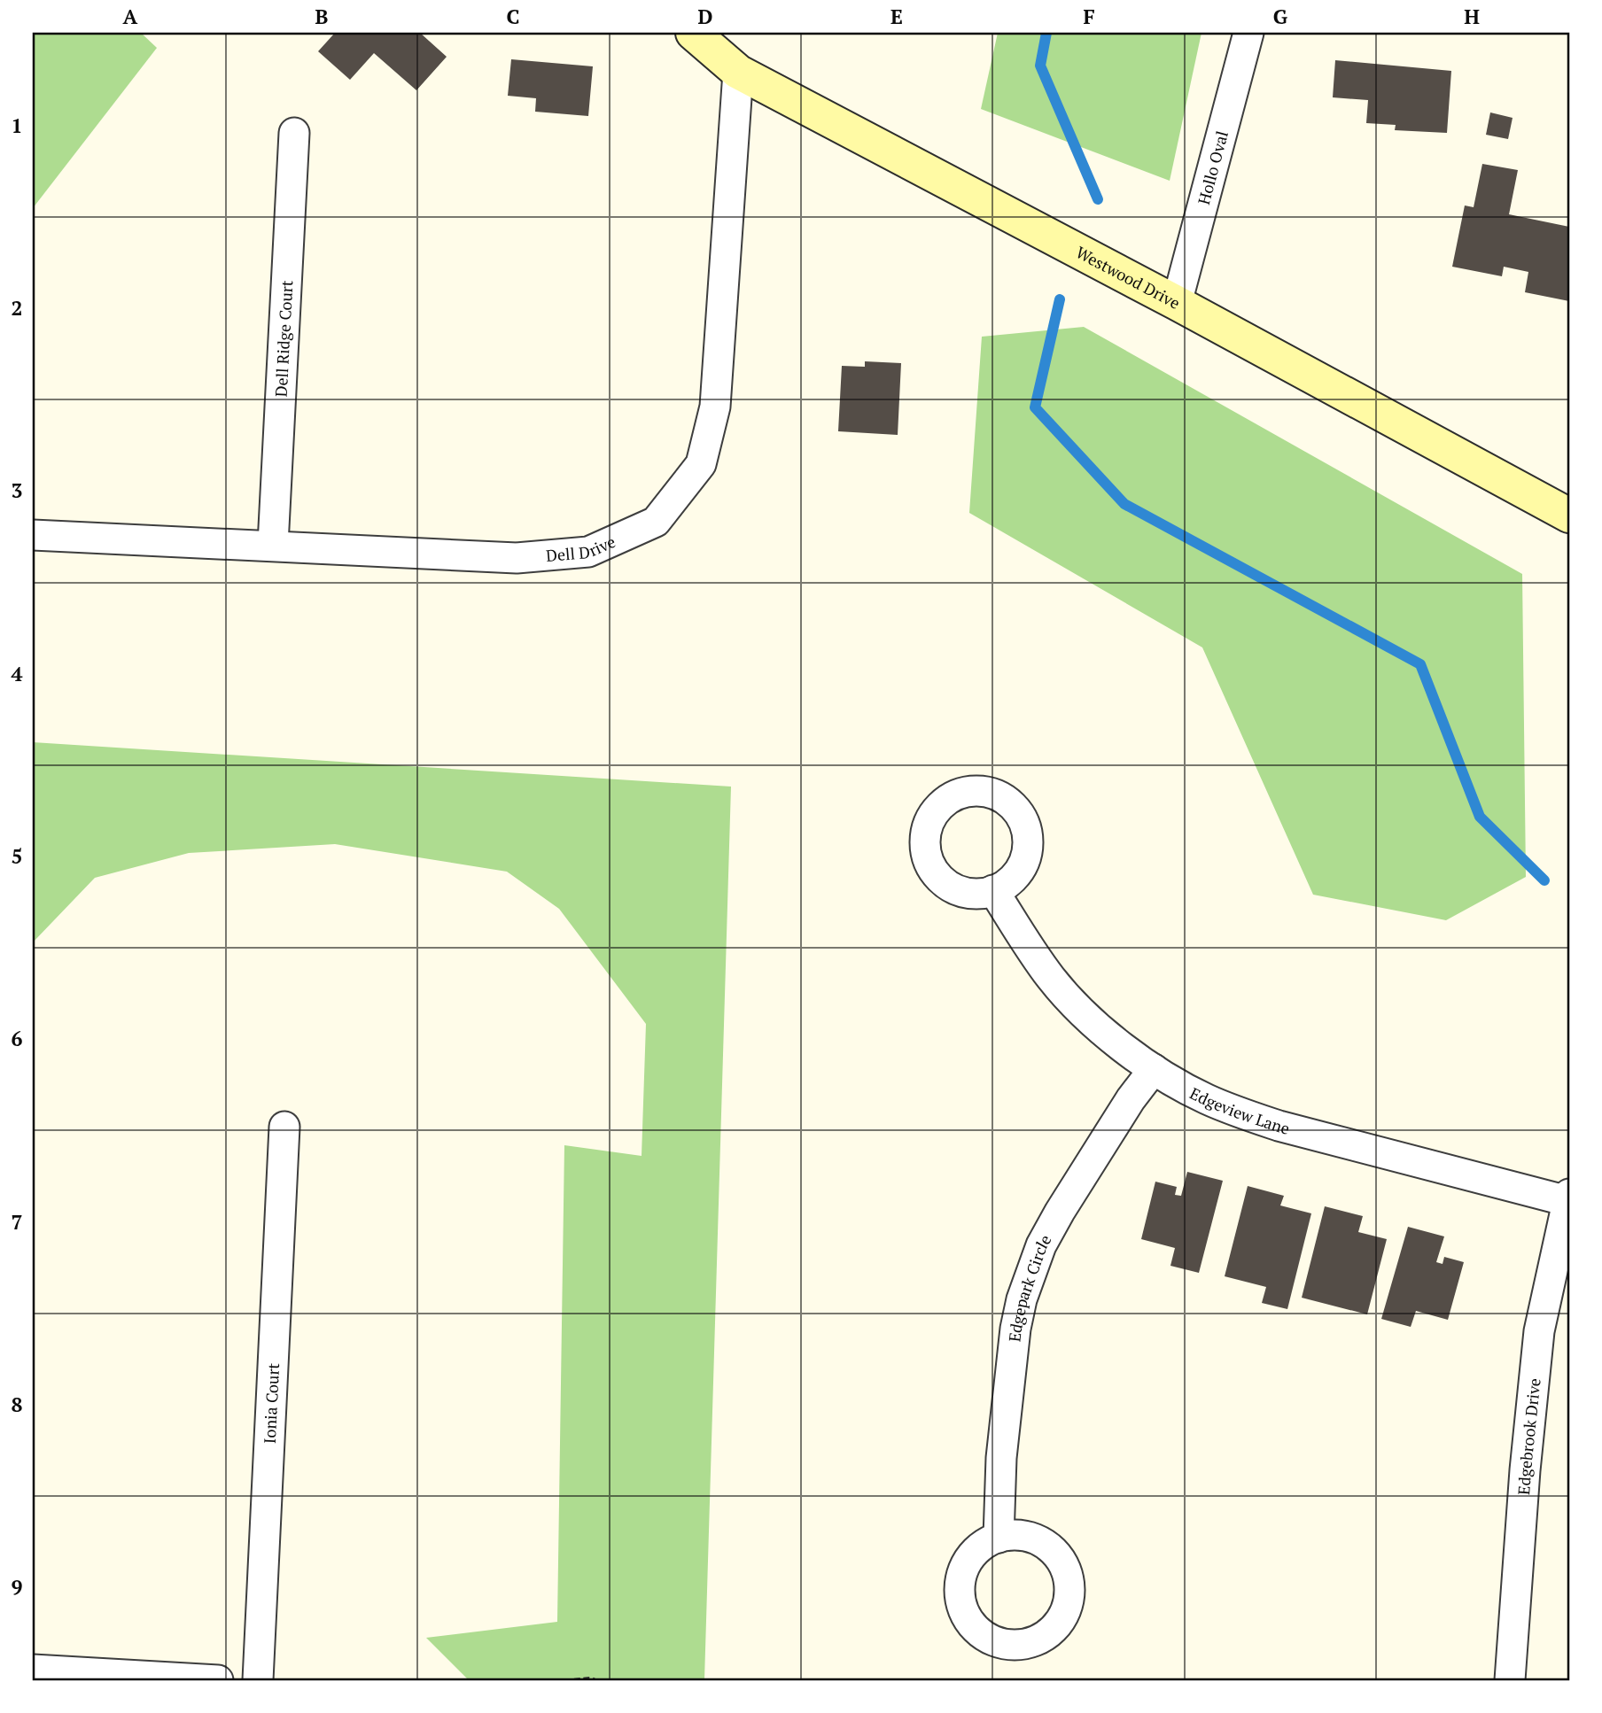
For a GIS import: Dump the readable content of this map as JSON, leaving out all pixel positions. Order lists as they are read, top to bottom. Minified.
{"streets":{"street":["Hollo Oval","Westwood Drive","Dell Ridge Court","Dell Drive","Edgeview Lane","Edgepark Circle","Ionia Court","Edgebrook Drive"]},"crossings":[["Hollo Oval","Westwood Drive"],["Westwood Drive","Dell Drive"],["Dell Ridge Court","Dell Drive"],["Edgeview Lane","Edgepark Circle"],["Edgeview Lane","Edgebrook Drive"]],"grid":{"columns":["A","B","C","D","E","F","G","H"],"rows":["1","2","3","4","5","6","7","8","9"]}}
